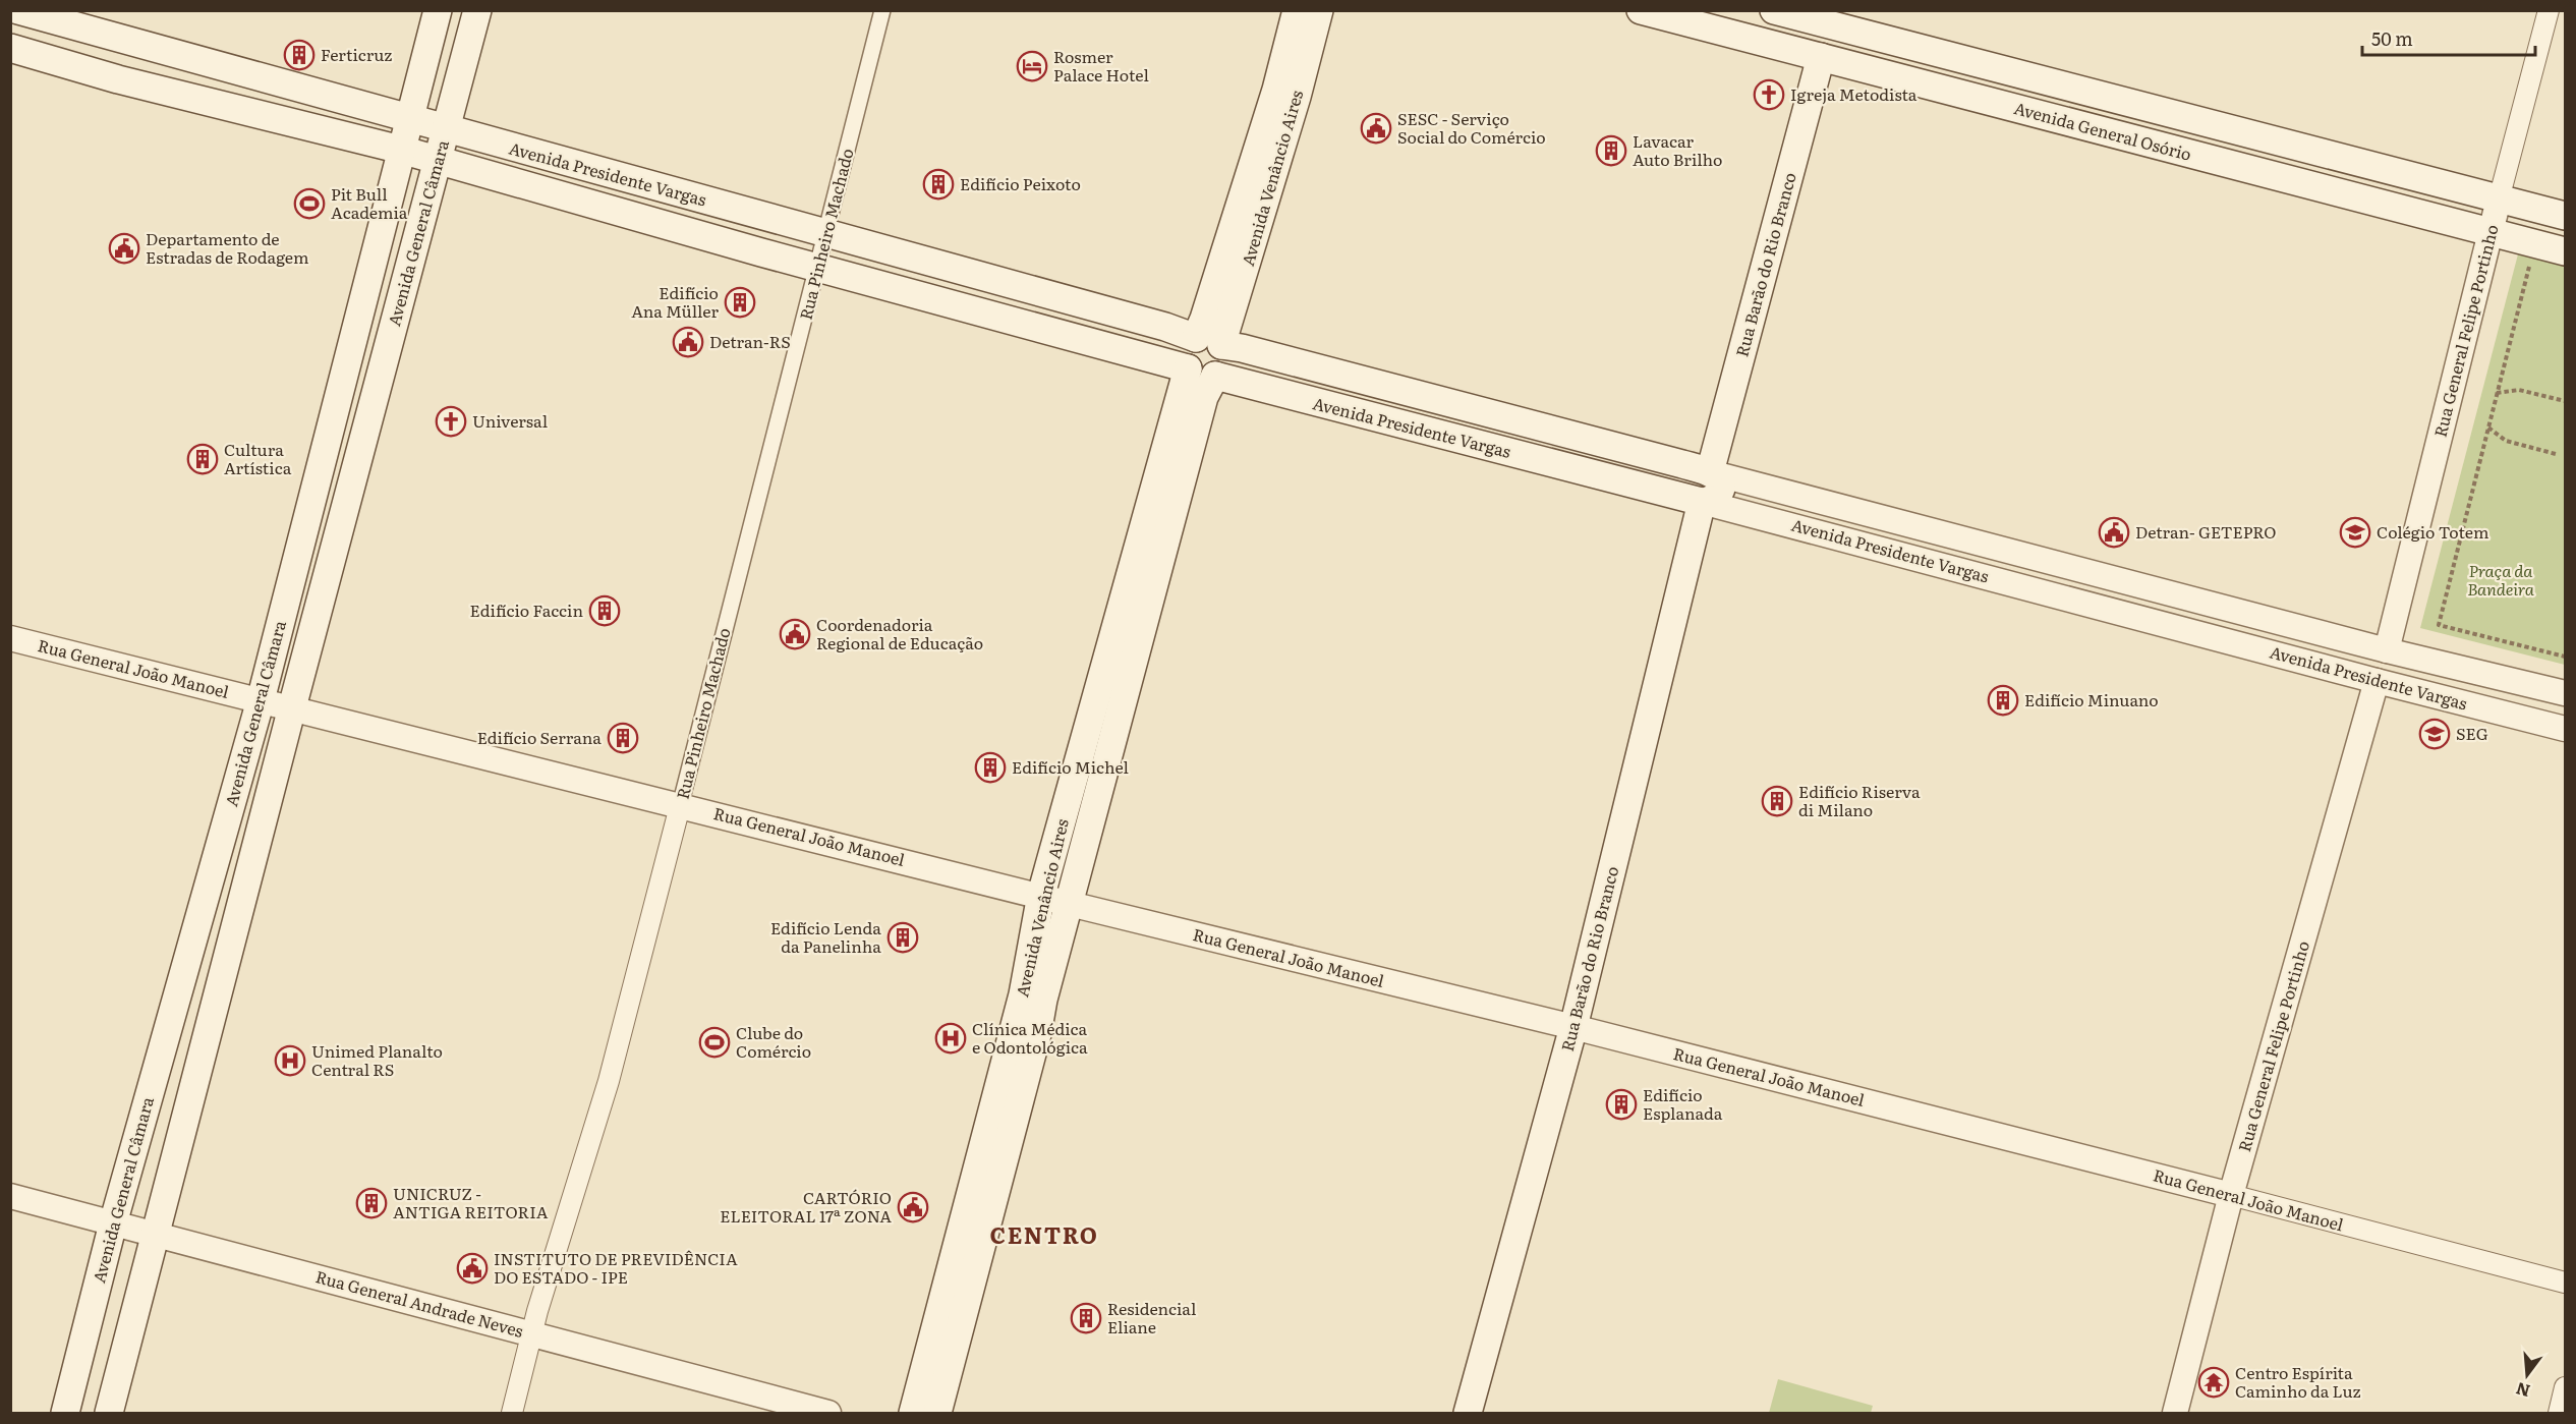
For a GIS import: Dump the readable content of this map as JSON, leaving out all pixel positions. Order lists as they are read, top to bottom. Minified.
{"streets":{"main road":["Avenida General Osório","Avenida Presidente Vargas","Avenida Venâncio Aires","Avenida General Câmara","Rua Barão do Rio Branco"],"street":["Rua Pinheiro Machado","Rua General Felipe Portinho","Rua General João Manoel","Rua General Andrade Neves"]},"crossings":[["Avenida General Osório","Rua Barão do Rio Branco"],["Avenida General Osório","Rua General Felipe Portinho"],["Avenida Presidente Vargas","Avenida Venâncio Aires"],["Avenida Presidente Vargas","Avenida General Câmara"],["Avenida Presidente Vargas","Rua Pinheiro Machado"],["Avenida Presidente Vargas","Rua Barão do Rio Branco"],["Avenida Presidente Vargas","Rua General Felipe Portinho"],["Avenida Venâncio Aires","Rua General João Manoel"],["Avenida General Câmara","Rua General João Manoel"],["Avenida General Câmara","Rua General Andrade Neves"],["Rua Pinheiro Machado","Rua General João Manoel"],["Rua Pinheiro Machado","Rua General Andrade Neves"],["Rua Barão do Rio Branco","Rua General João Manoel"],["Rua General Felipe Portinho","Rua General João Manoel"]],"districts":["CENTRO"],"parks":["Praça da Bandeira"],"places":{"building":["Ferticruz","Lavacar Auto Brilho","Edifício Peixoto","Edifício Ana Müller","Cultura Artística","Edifício Faccin","Edifício Minuano","Edifício Serrana","Edifício Michel","Edifício Riserva di Milano","Edifício Lenda da Panelinha","Edifício Esplanada","UNICRUZ - ANTIGA REITORIA","Residencial Eliane"],"hotel":["Rosmer Palace Hotel"],"church":["Igreja Metodista","Universal"],"public building":["SESC - Serviço Social do Comércio","Departamento de Estradas de Rodagem","Detran-RS","Detran- GETEPRO","Coordenadoria Regional de Educação","CARTÓRIO ELEITORAL 17ª ZONA","INSTITUTO DE PREVIDÊNCIA DO ESTADO - IPE"],"sports":["Pit Bull Academia","Clube do Comércio"],"school or university":["Colégio Totem","SEG"],"hospital":["Clínica Médica e Odontológica","Unimed Planalto Central RS"],"temple":["Centro Espírita Caminho da Luz"]},"scale_bar":"50 m","north":"bottom"}
